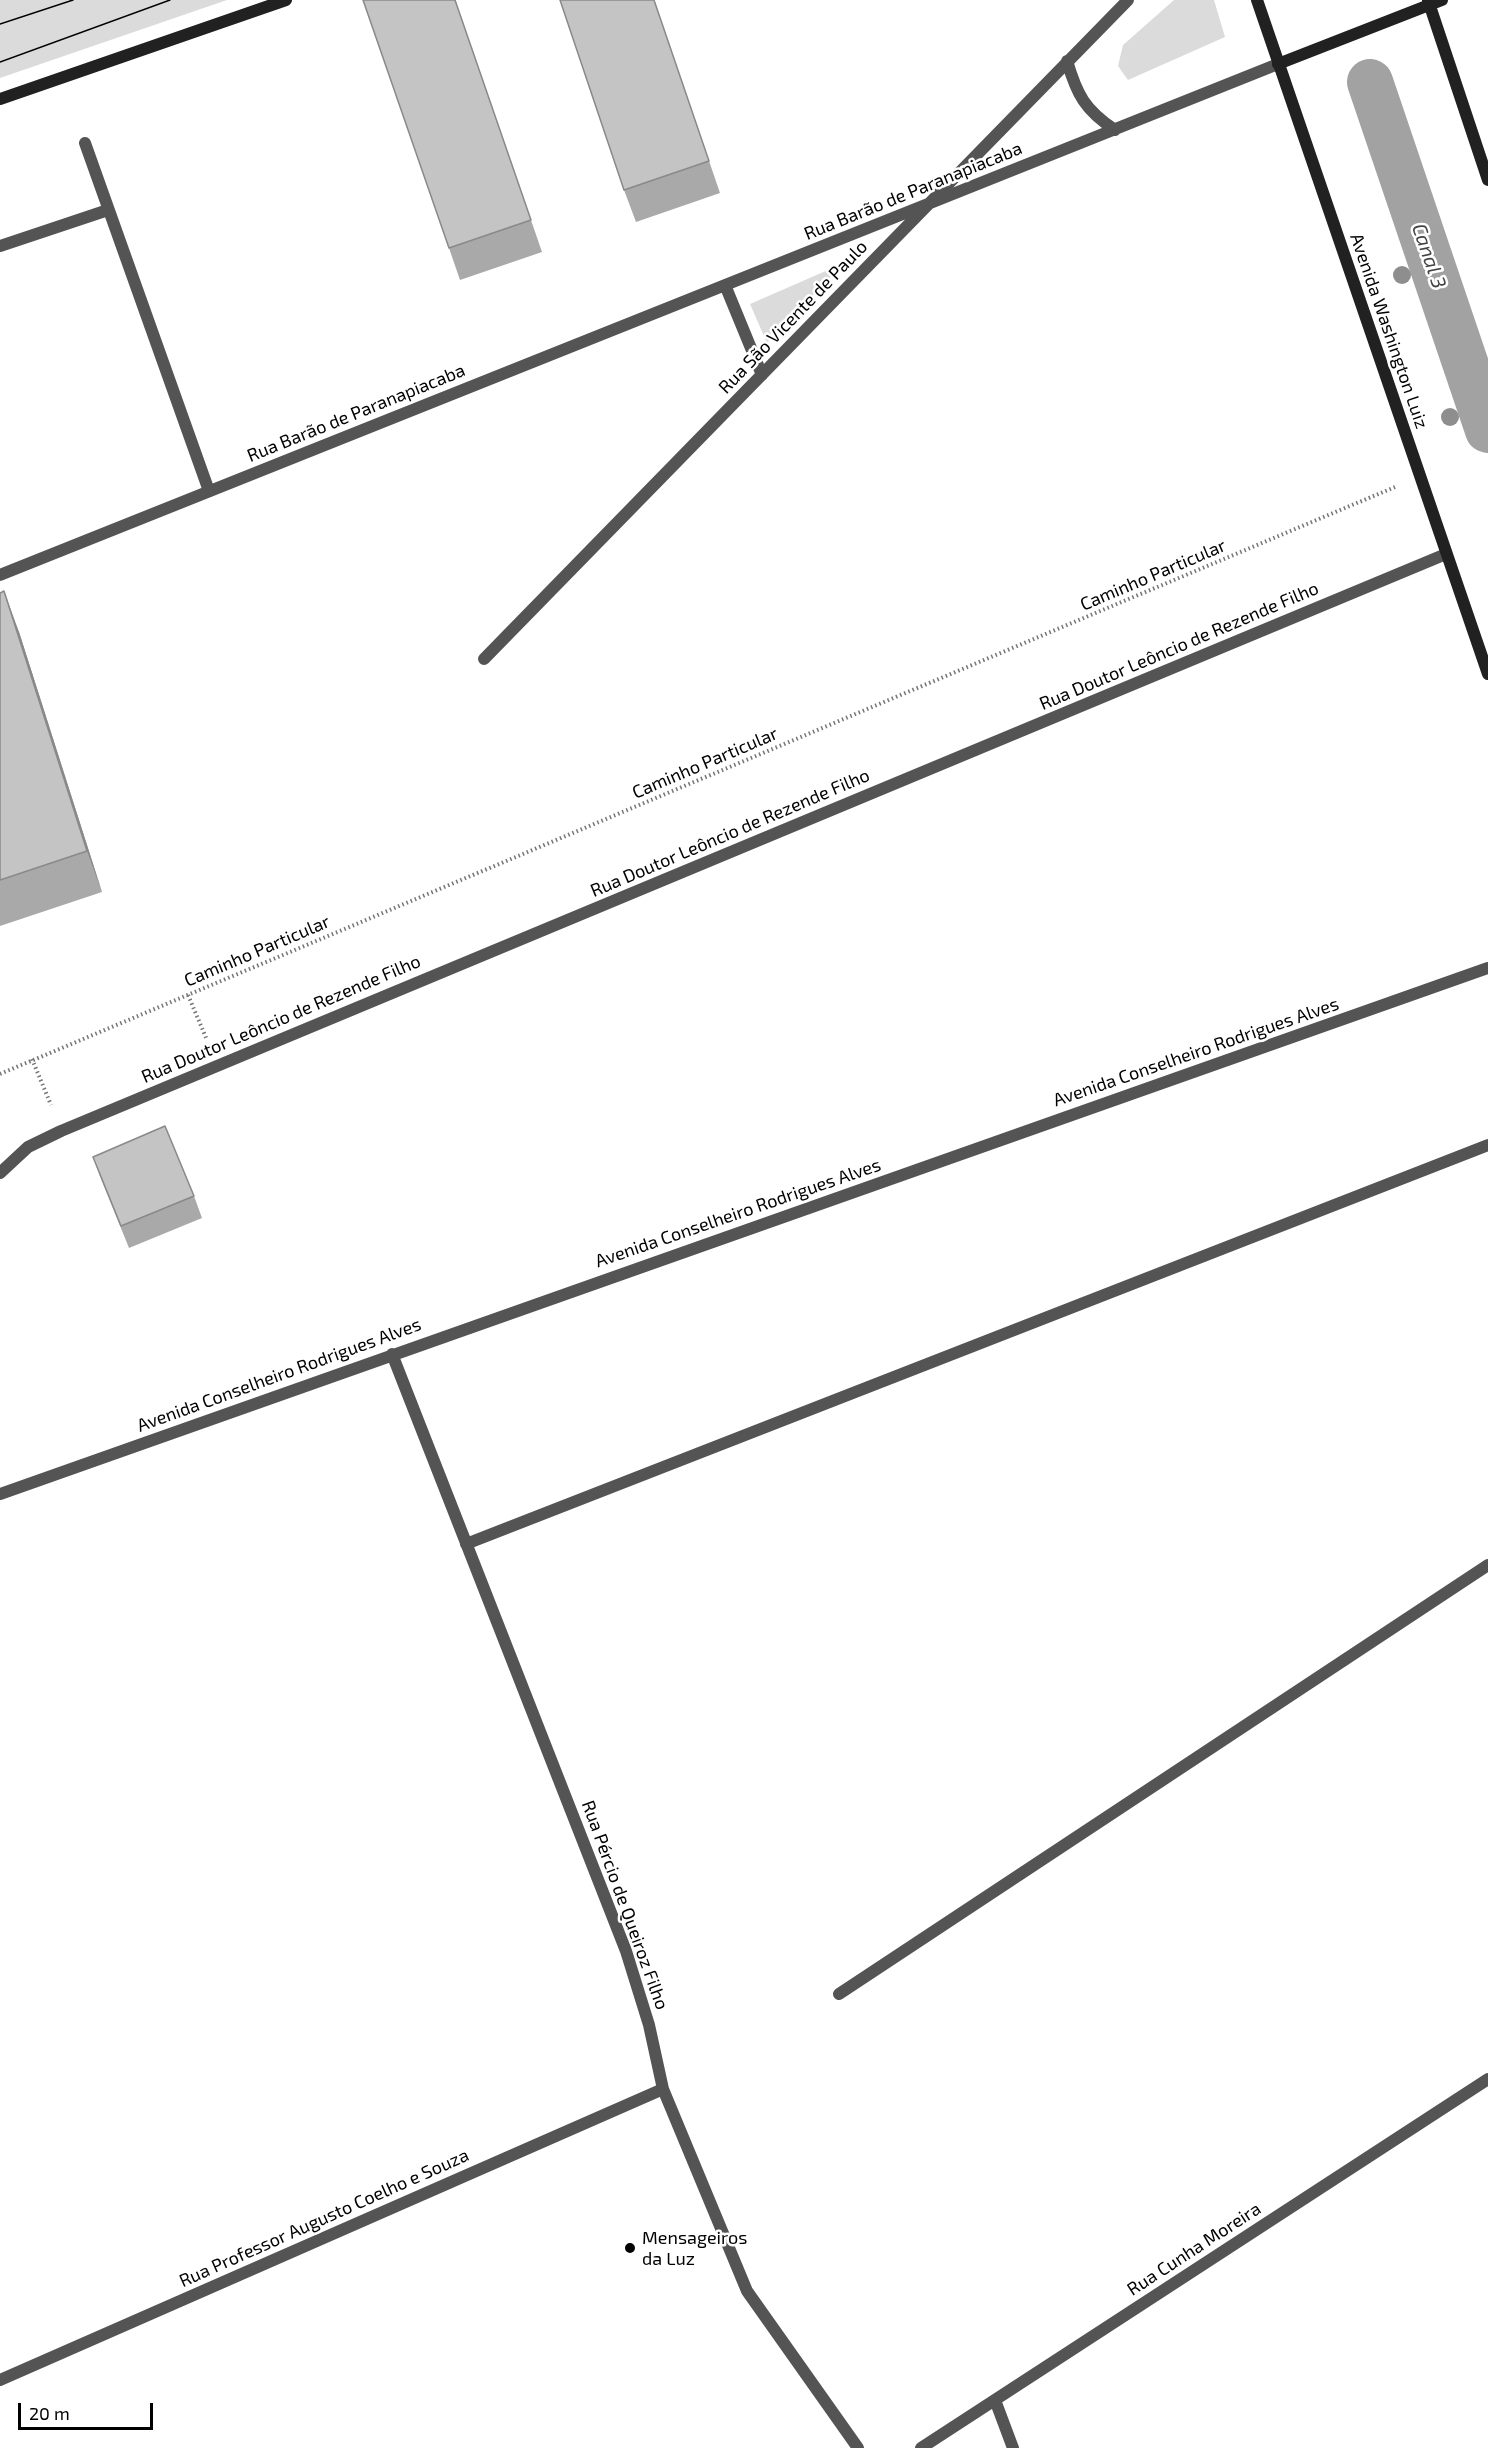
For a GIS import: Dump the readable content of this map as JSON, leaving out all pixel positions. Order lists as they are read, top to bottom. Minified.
{"streets":{"main road":["Rua Barão de Paranapiacaba","Avenida Washington Luiz"],"street":["Rua São Vicente de Paulo","Rua Doutor Leôncio de Rezende Filho","Avenida Conselheiro Rodrigues Alves","Rua Pércio de Queiroz Filho","Rua Professor Augusto Coelho e Souza","Rua Cunha Moreira"],"path":["Caminho Particular"]},"crossings":[["Rua Barão de Paranapiacaba","Rua São Vicente de Paulo"],["Rua Barão de Paranapiacaba","Avenida Washington Luiz"],["Avenida Washington Luiz","Caminho Particular"],["Avenida Washington Luiz","Rua Doutor Leôncio de Rezende Filho"],["Avenida Conselheiro Rodrigues Alves","Rua Pércio de Queiroz Filho"],["Rua Pércio de Queiroz Filho","Rua Professor Augusto Coelho e Souza"]],"water":["Canal 3"],"places":["Mensageiros da Luz"],"scale_bar":"20 m"}
